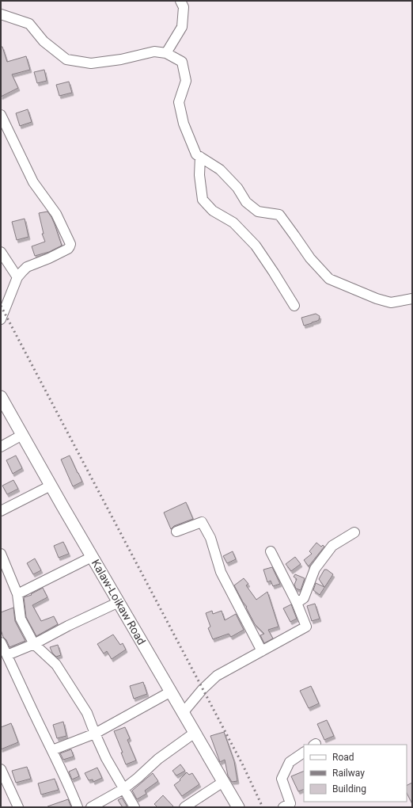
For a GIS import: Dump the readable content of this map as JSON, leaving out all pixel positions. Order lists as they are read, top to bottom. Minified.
{"streets":{"main road":["Kalaw-Loikaw Road"]},"legend":["Road","Railway","Building"]}
